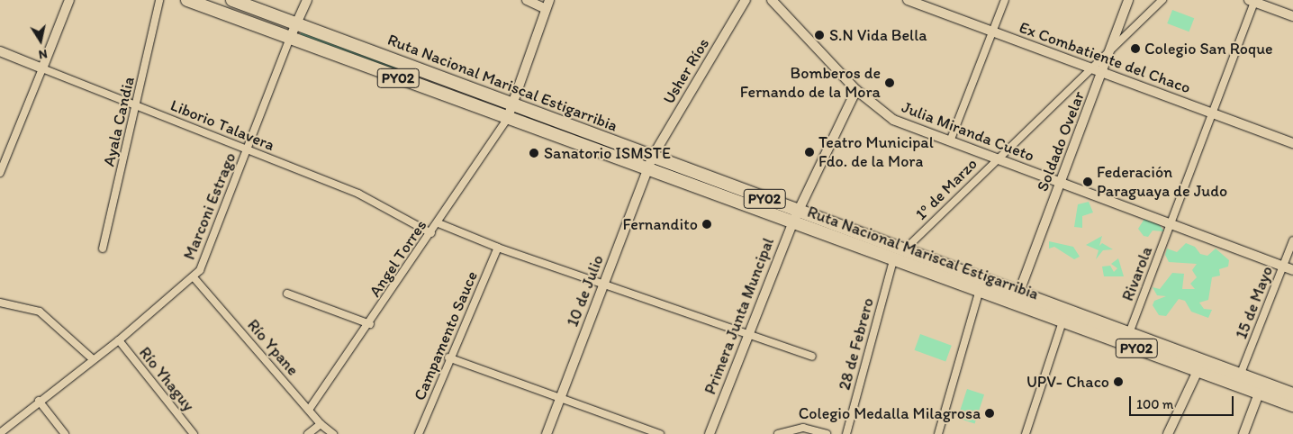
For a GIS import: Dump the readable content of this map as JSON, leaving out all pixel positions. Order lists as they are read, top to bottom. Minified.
{"streets":{"highway":["PY02","Ruta Nacional Mariscal Estigarribia"],"street":["Ex Combatiente del Chaco","Usher Ríos","Ayala Candia","Liborio Talavera","Julia Miranda Cueto","Soldado Ovelar","1º de Marzo","Marconi Estrago","Angel Torres","Rivarola","10 de Julio","15 de Mayo","Primera Junta Muncipal","Campamento Sauce","28 de Febrero","Río Ypane","Río Yhaguy"]},"crossings":[["Ex Combatiente del Chaco","Soldado Ovelar"],["Ex Combatiente del Chaco","1º de Marzo"],["Ex Combatiente del Chaco","Rivarola"],["Usher Ríos","Ruta Nacional Mariscal Estigarribia"],["Usher Ríos","10 de Julio"],["Ruta Nacional Mariscal Estigarribia","Soldado Ovelar"],["Ruta Nacional Mariscal Estigarribia","1º de Marzo"],["Ruta Nacional Mariscal Estigarribia","Marconi Estrago"],["Ruta Nacional Mariscal Estigarribia","Angel Torres"],["Ruta Nacional Mariscal Estigarribia","Rivarola"],["Ruta Nacional Mariscal Estigarribia","10 de Julio"],["Ruta Nacional Mariscal Estigarribia","15 de Mayo"],["Ruta Nacional Mariscal Estigarribia","Primera Junta Muncipal"],["Ruta Nacional Mariscal Estigarribia","28 de Febrero"],["Ayala Candia","Liborio Talavera"],["Liborio Talavera","Marconi Estrago"],["Liborio Talavera","Angel Torres"],["Julia Miranda Cueto","Soldado Ovelar"],["Julia Miranda Cueto","1º de Marzo"],["Julia Miranda Cueto","Rivarola"],["Julia Miranda Cueto","15 de Mayo"],["Julia Miranda Cueto","Primera Junta Muncipal"],["Soldado Ovelar","1º de Marzo"],["Marconi Estrago","Río Ypane"],["Marconi Estrago","Río Yhaguy"],["Angel Torres","Río Ypane"]],"places":["S.N Vida Bella","Colegio San Roque","Bomberos de Fernando de la Mora","Teatro Municipal Fdo. de la Mora","Sanatorio ISMSTE","Federación Paraguaya de Judo","Fernandito","UPV- Chaco","Colegio Medalla Milagrosa"],"scale_bar":"100 m","north":"bottom"}
